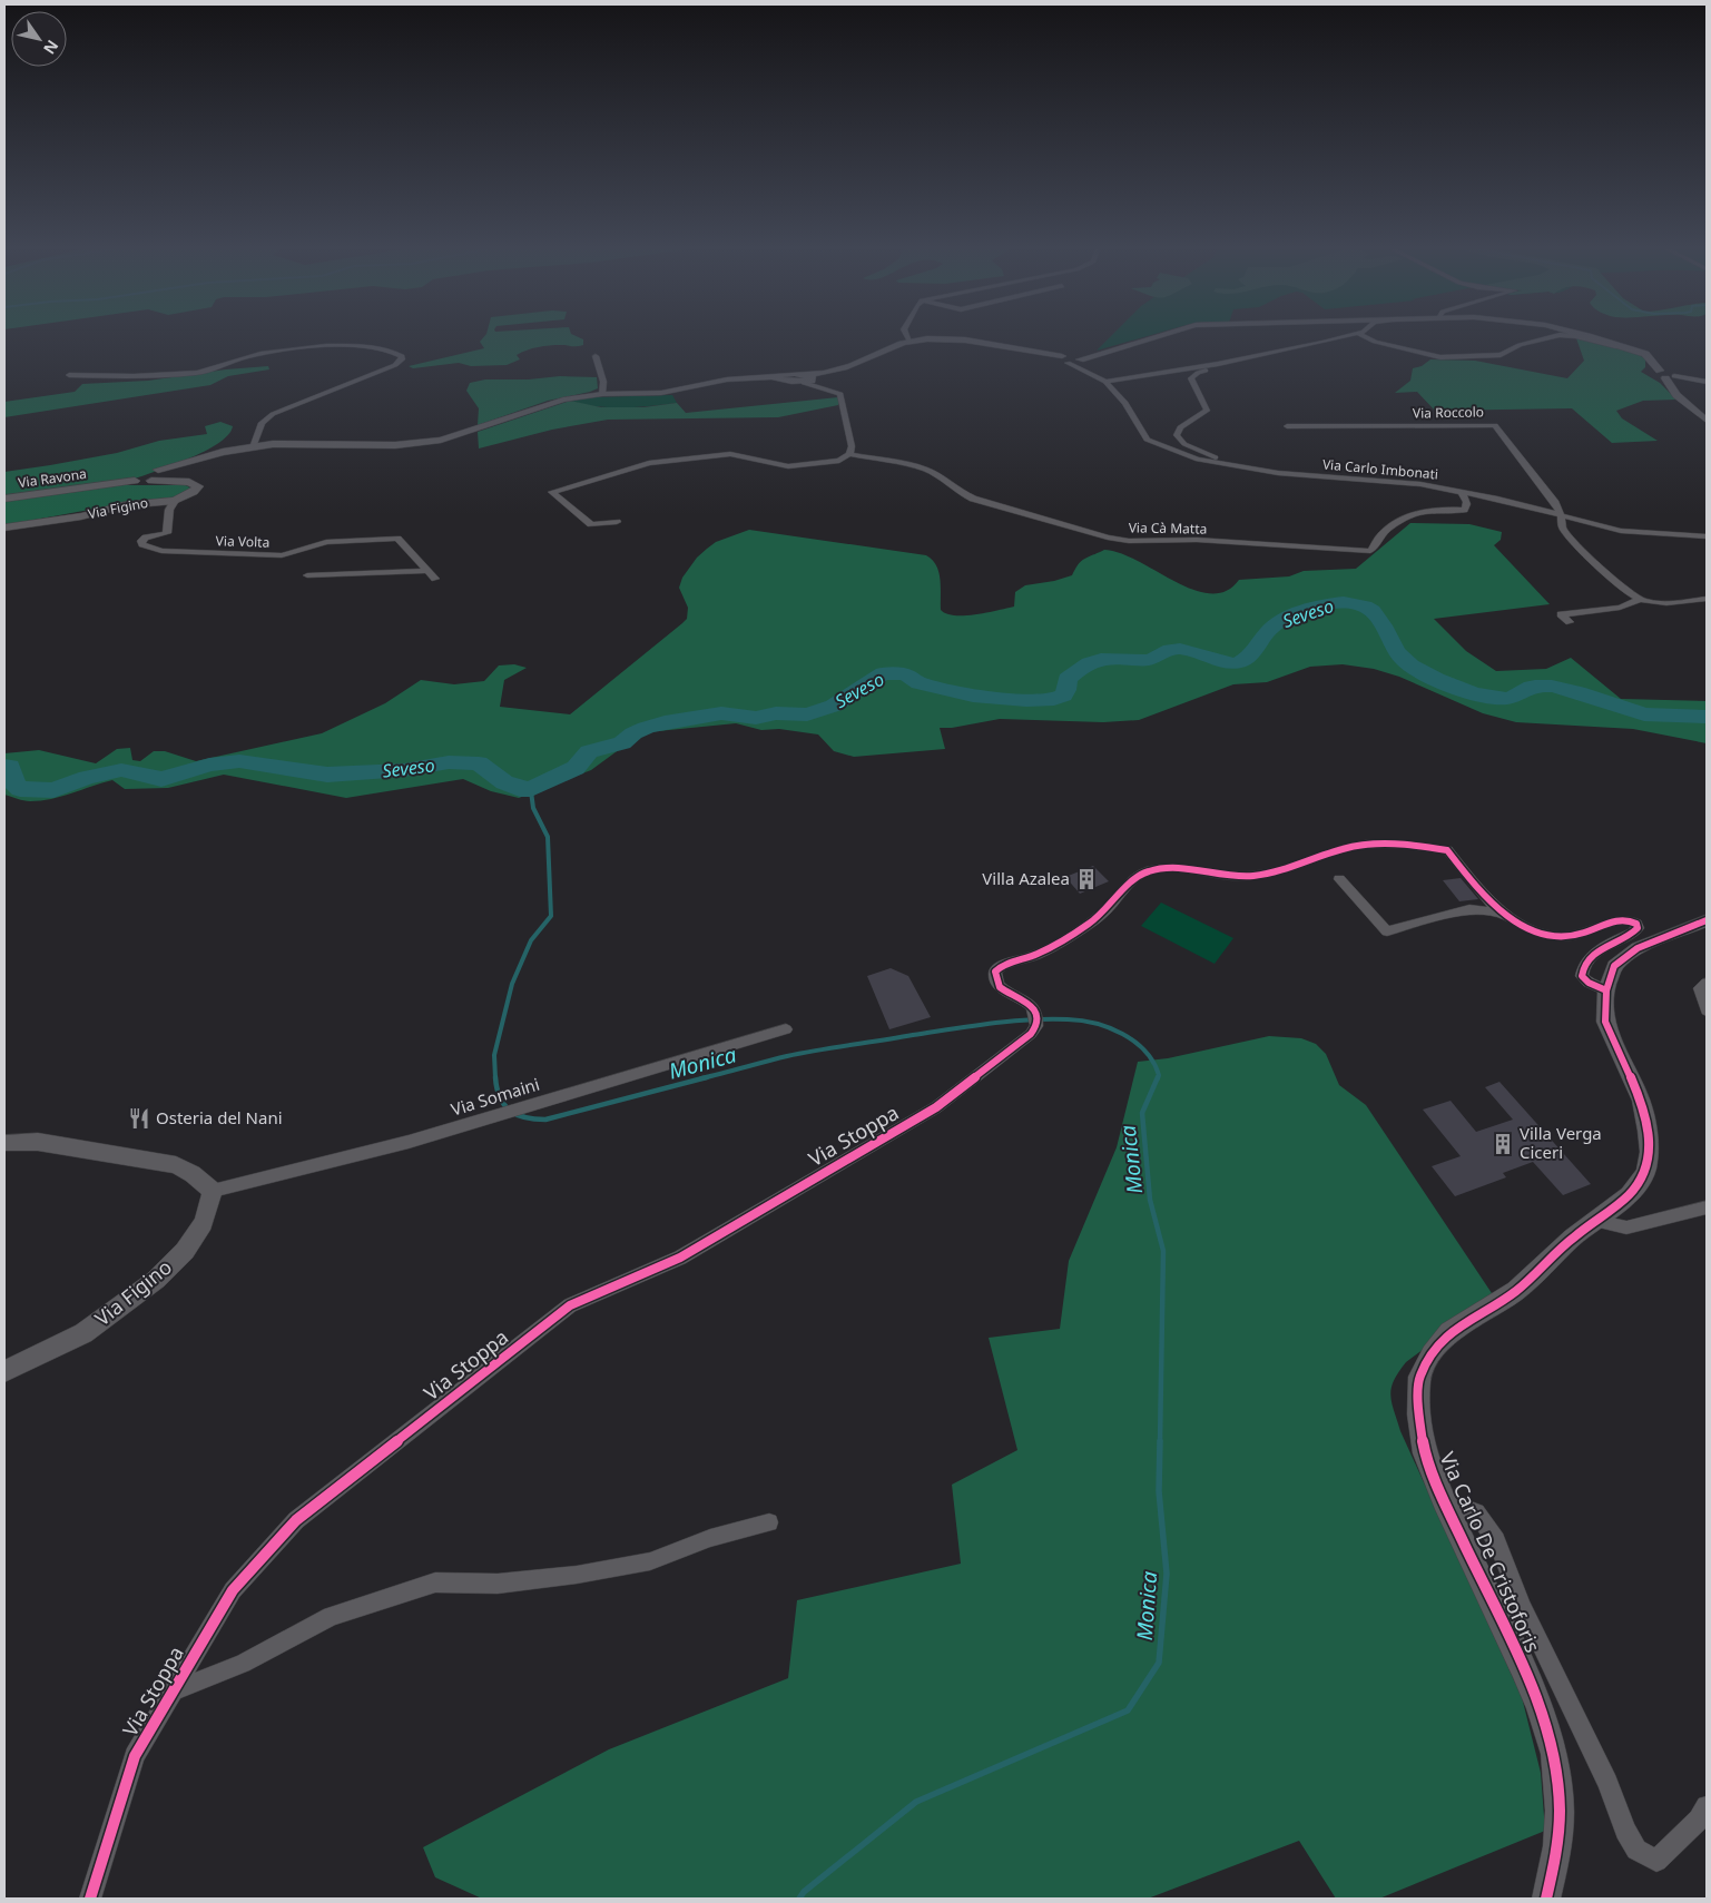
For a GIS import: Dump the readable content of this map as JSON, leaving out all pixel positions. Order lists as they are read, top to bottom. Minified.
{"streets":{"street":["Via Roccolo","Via Carlo Imbonati","Via Ravona","Via Figino","Via Cà Matta","Via Volta","Via Somaini","Via Stoppa","Via Carlo De Cristoforis"]},"crossings":[["Via Roccolo","Via Carlo Imbonati"],["Via Carlo Imbonati","Via Cà Matta"],["Via Ravona","Via Figino"],["Via Figino","Via Volta"],["Via Figino","Via Somaini"]],"water":["Seveso","Monica"],"places":{"building":["Villa Azalea","Villa Verga Ciceri"],"restaurant":["Osteria del Nani"]},"north":"bottom right"}
